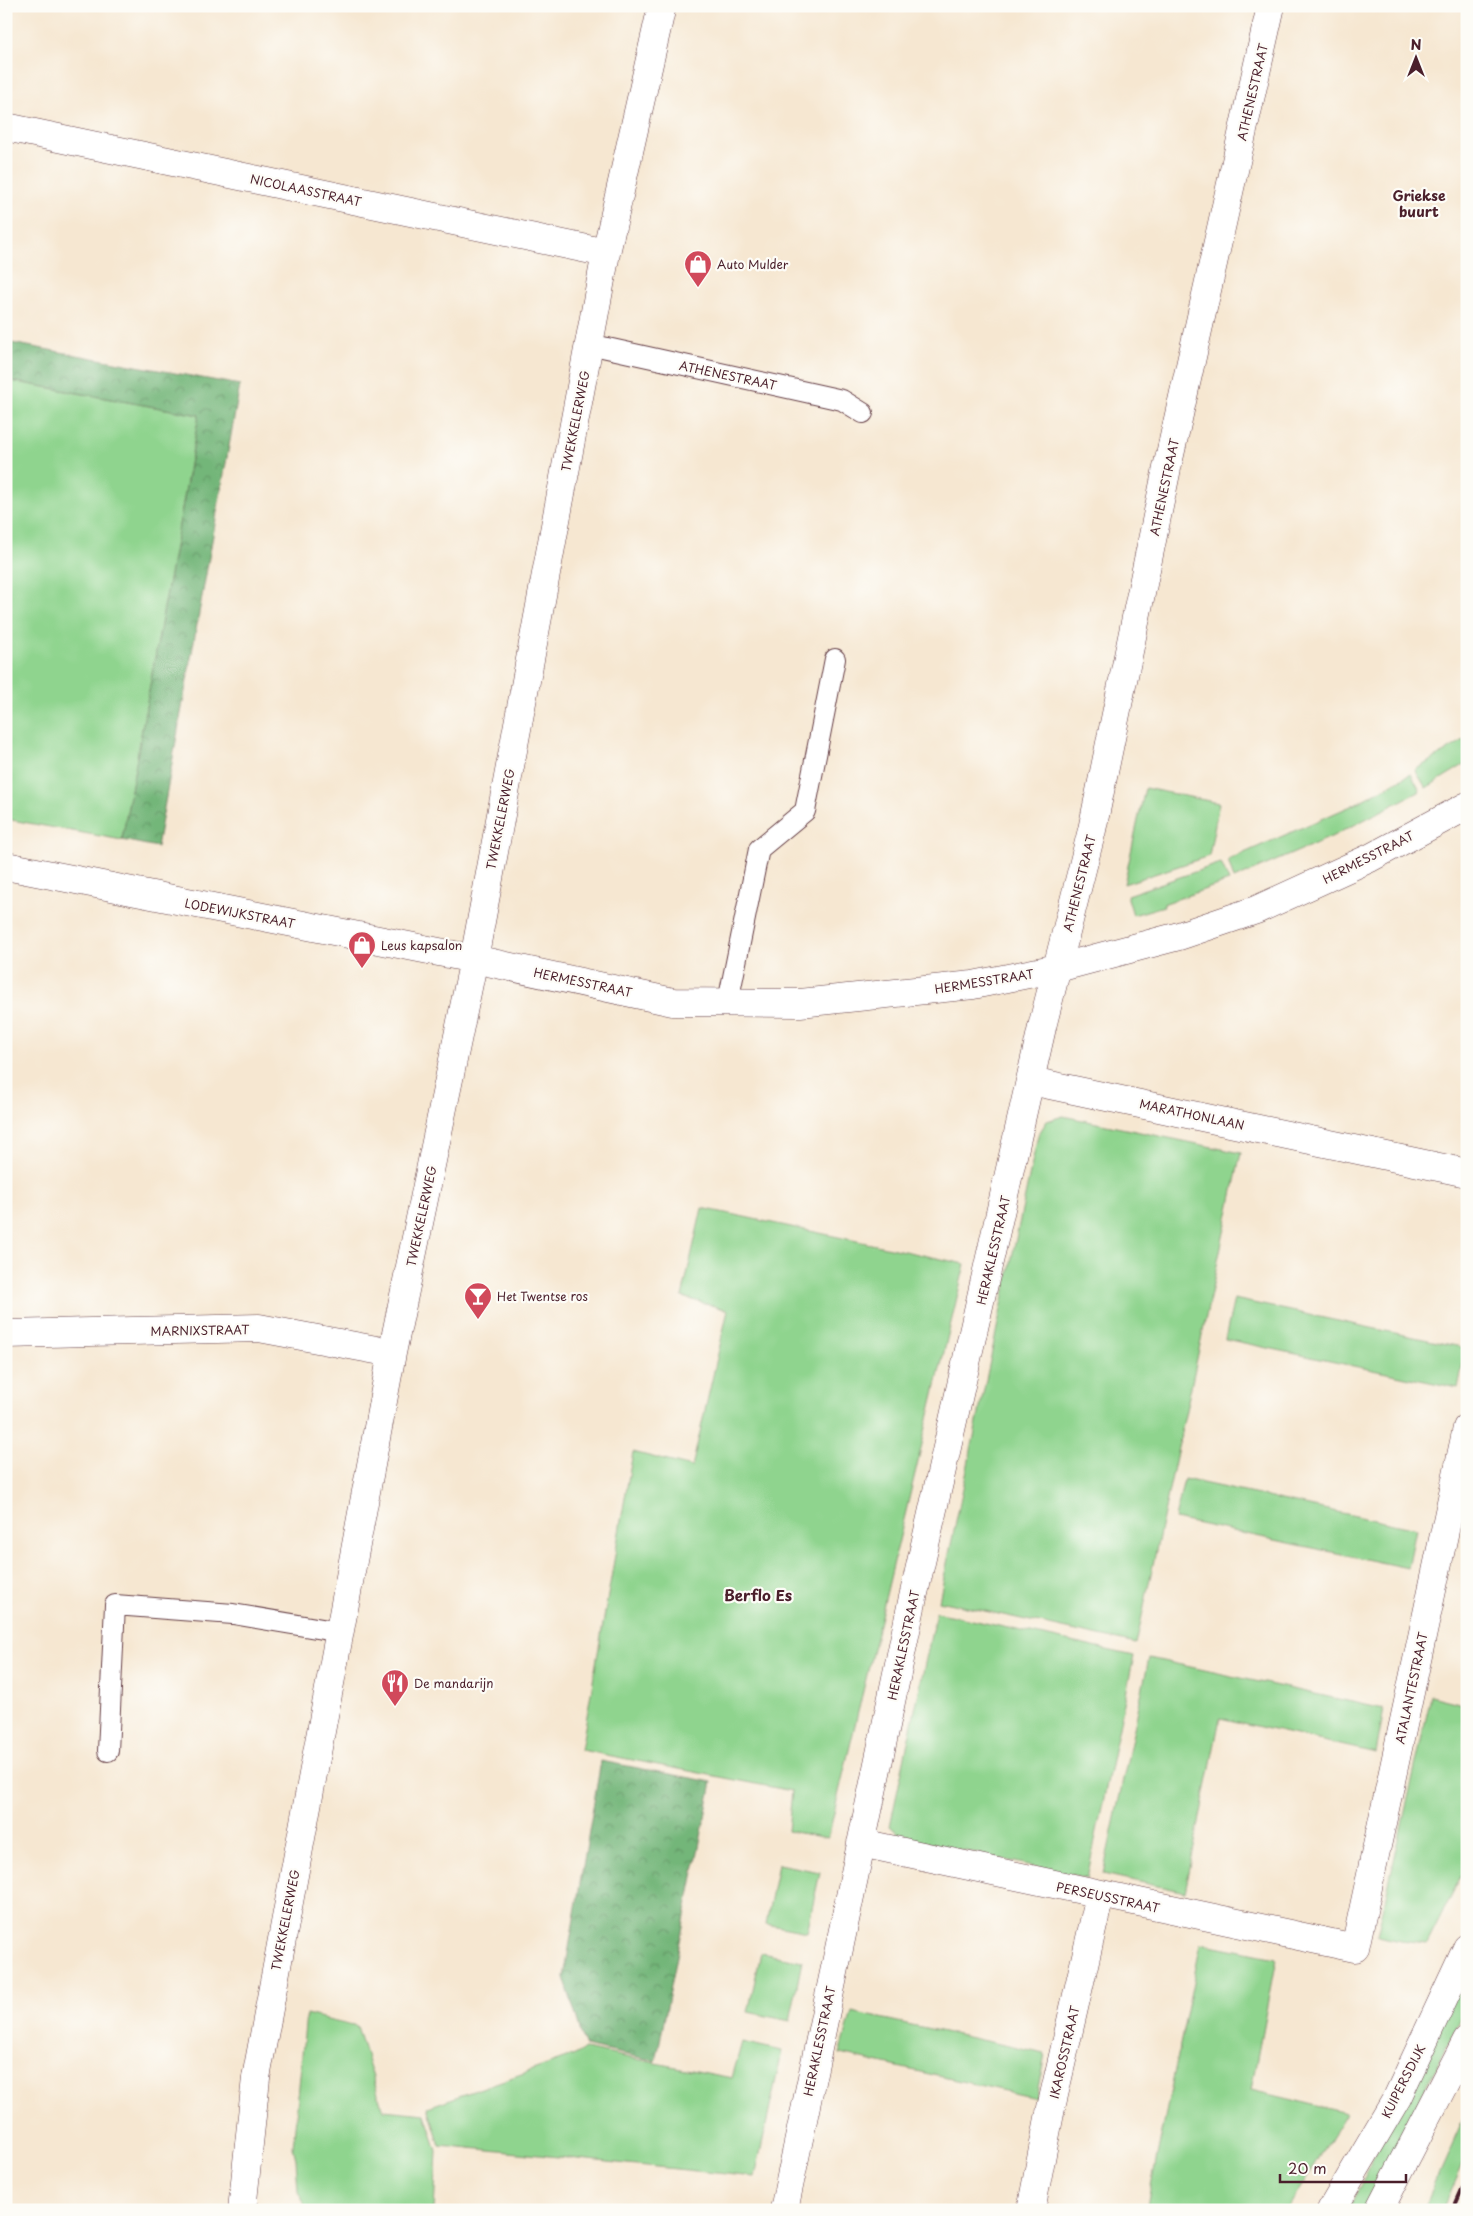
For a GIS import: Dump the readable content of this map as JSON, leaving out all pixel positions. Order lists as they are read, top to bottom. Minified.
{"streets":{"street":["ATHENESTRAAT","NICOLAASSTRAAT","TWEKKELERWEG","HERMESSTRAAT","LODEWIJKSTRAAT","MARATHONLAAN","HERAKLESSTRAAT","MARNIXSTRAAT","ATALANTESTRAAT","PERSEUSSTRAAT","IKAROSSTRAAT","KUIPERSDIJK"]},"crossings":[["ATHENESTRAAT","TWEKKELERWEG"],["ATHENESTRAAT","HERMESSTRAAT"],["NICOLAASSTRAAT","TWEKKELERWEG"],["TWEKKELERWEG","HERMESSTRAAT"],["TWEKKELERWEG","LODEWIJKSTRAAT"],["TWEKKELERWEG","MARNIXSTRAAT"],["HERMESSTRAAT","LODEWIJKSTRAAT"],["MARATHONLAAN","HERAKLESSTRAAT"],["HERAKLESSTRAAT","PERSEUSSTRAAT"],["ATALANTESTRAAT","PERSEUSSTRAAT"],["PERSEUSSTRAAT","IKAROSSTRAAT"]],"districts":["Griekse buurt","Berflo Es"],"places":{"shop":["Auto Mulder","Leus kapsalon"],"bar":["Het Twentse ros"],"restaurant":["De mandarijn"]},"scale_bar":"20 m","north":"top"}
